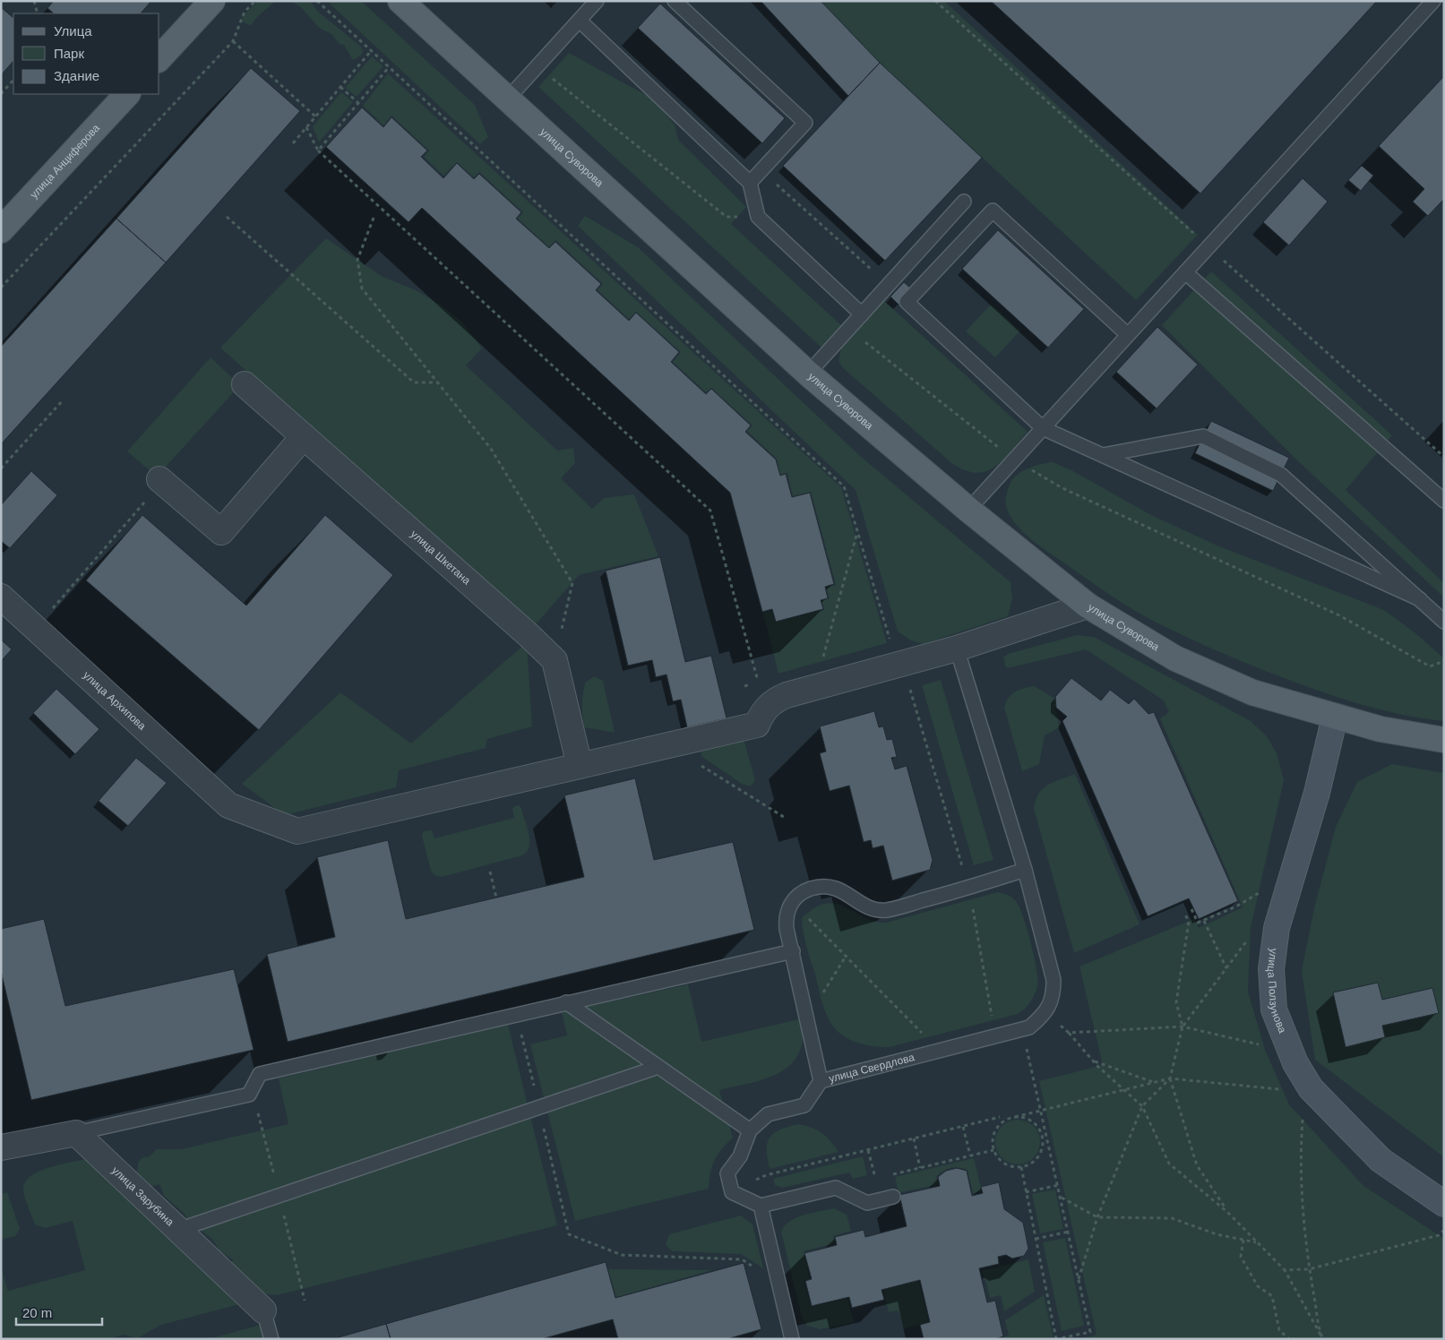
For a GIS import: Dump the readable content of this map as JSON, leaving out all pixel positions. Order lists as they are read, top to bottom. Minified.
{"streets":{"main road":["улица Суворова","улица Анциферова","улица Ползунова"],"street":["улица Шкетана","улица Архипова","улица Зарубина"],"lane":["улица Свердлова"]},"crossings":[["улица Суворова","улица Ползунова"]],"legend":["Улица","Парк","Здание"],"scale_bar":"20 m"}
